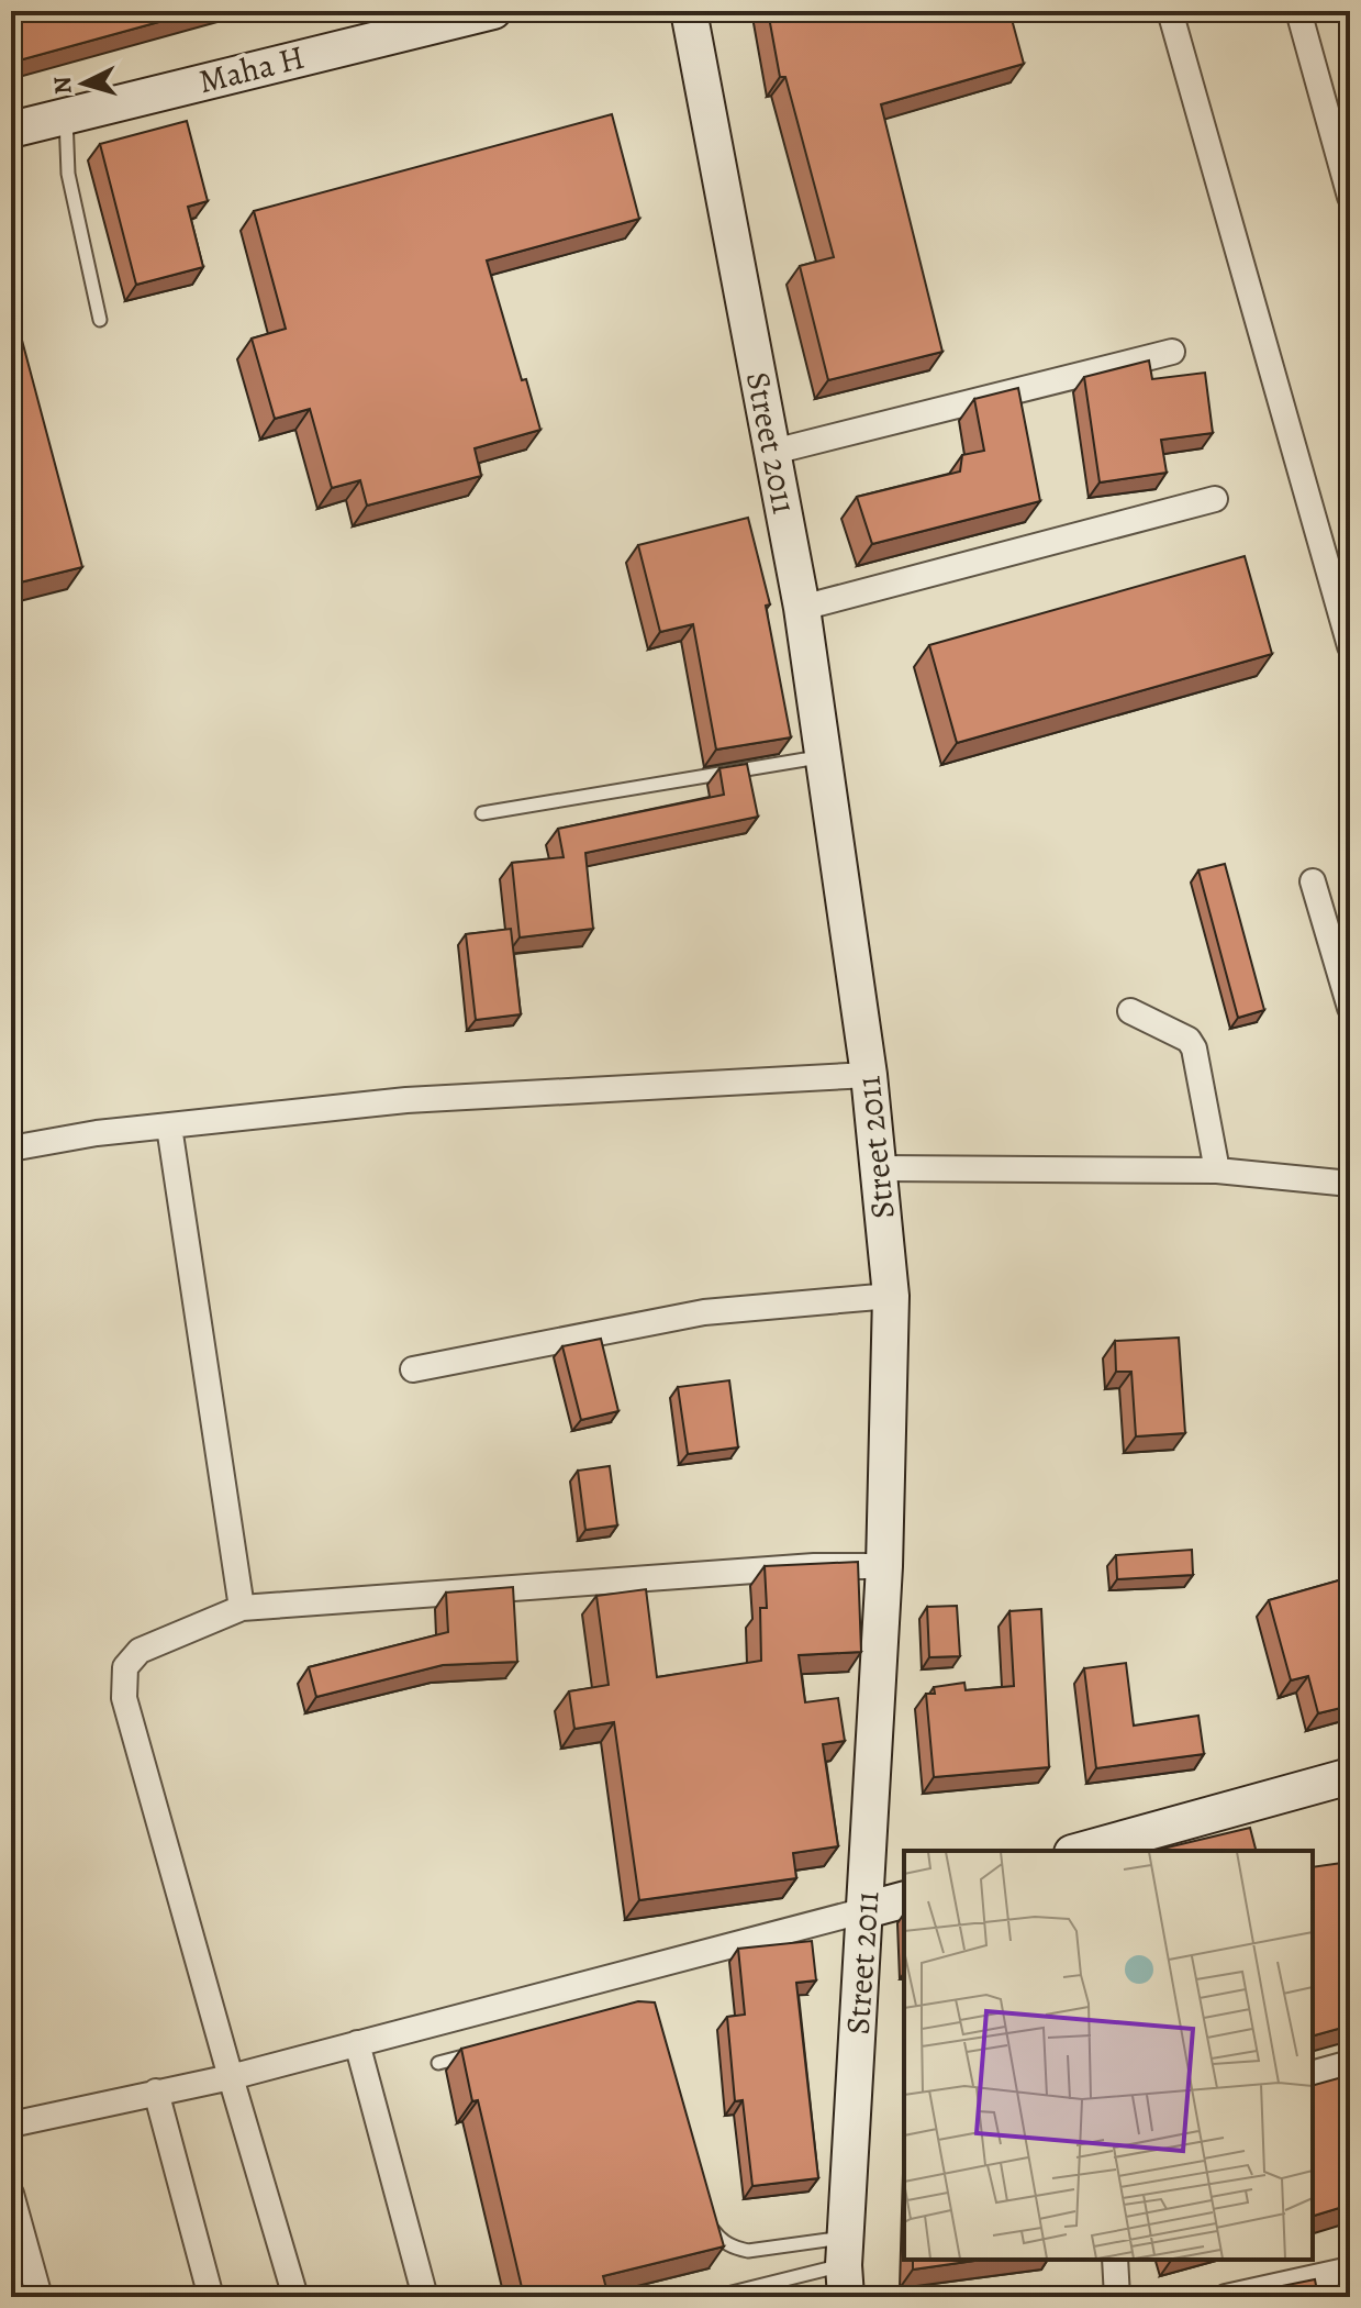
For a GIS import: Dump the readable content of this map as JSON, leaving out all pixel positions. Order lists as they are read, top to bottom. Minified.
{"streets":{"main road":["Maha H","Street 2011"]},"north":"left"}
